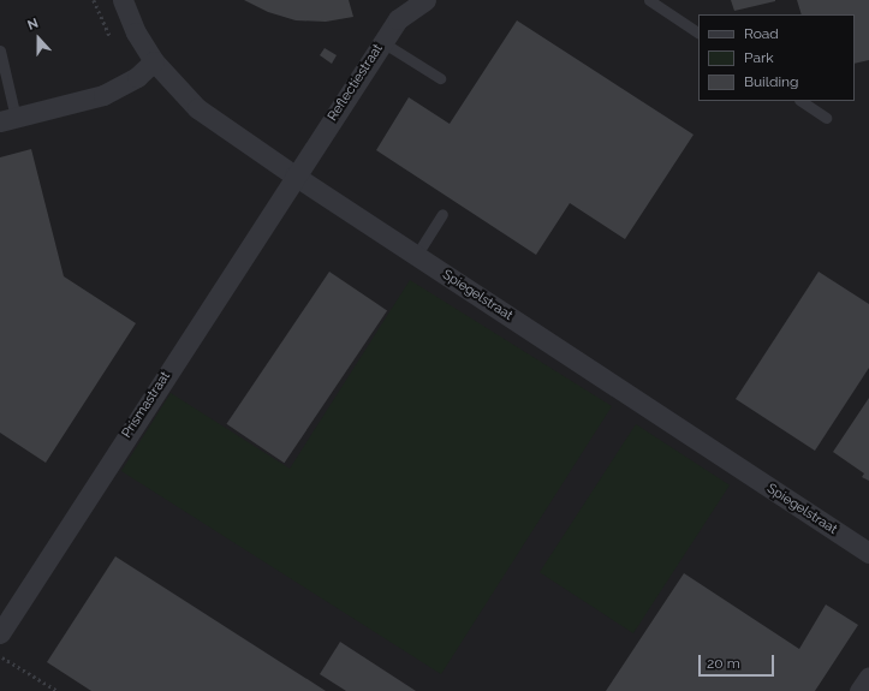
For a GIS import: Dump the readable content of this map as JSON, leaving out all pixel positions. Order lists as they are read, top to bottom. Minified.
{"streets":{"street":["Reflectiestraat","Spiegelstraat","Prismastraat"]},"crossings":[["Reflectiestraat","Spiegelstraat"],["Reflectiestraat","Prismastraat"],["Spiegelstraat","Prismastraat"]],"legend":["Road","Park","Building"],"scale_bar":"20 m","north":"top"}
